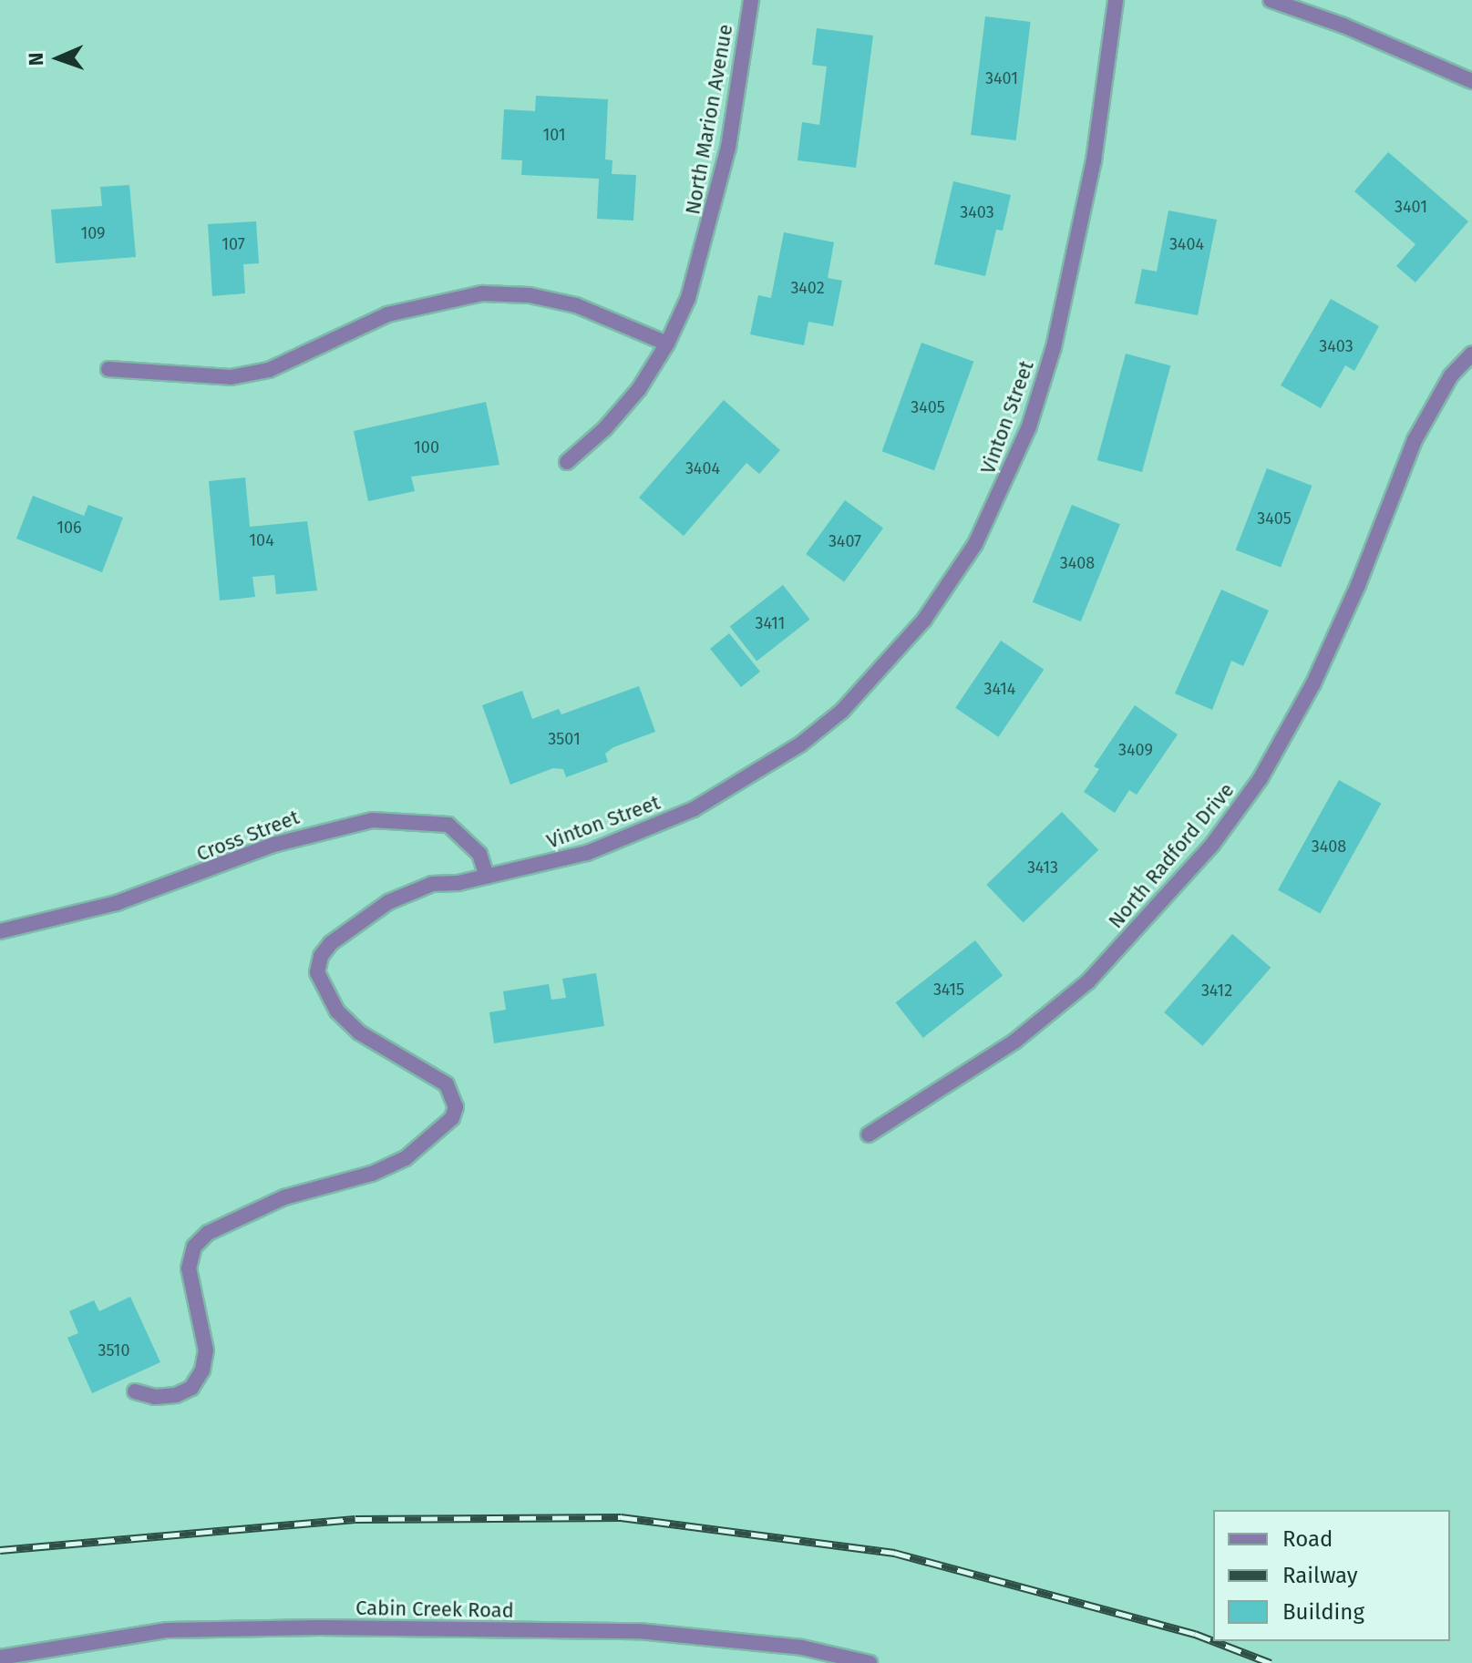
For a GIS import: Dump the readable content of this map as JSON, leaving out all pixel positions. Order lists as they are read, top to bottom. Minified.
{"streets":{"street":["North Marion Avenue","Vinton Street","Cross Street","North Radford Drive","Cabin Creek Road"]},"crossings":[["Vinton Street","Cross Street"]],"house_numbers":["3401","101","3401","3403","109","107","3404","3402","3403","3405","100","3404","3405","106","104","3407","3408","3411","3414","3501","3409","3408","3413","3415","3412","3510"],"legend":["Road","Railway","Building"],"north":"left"}
